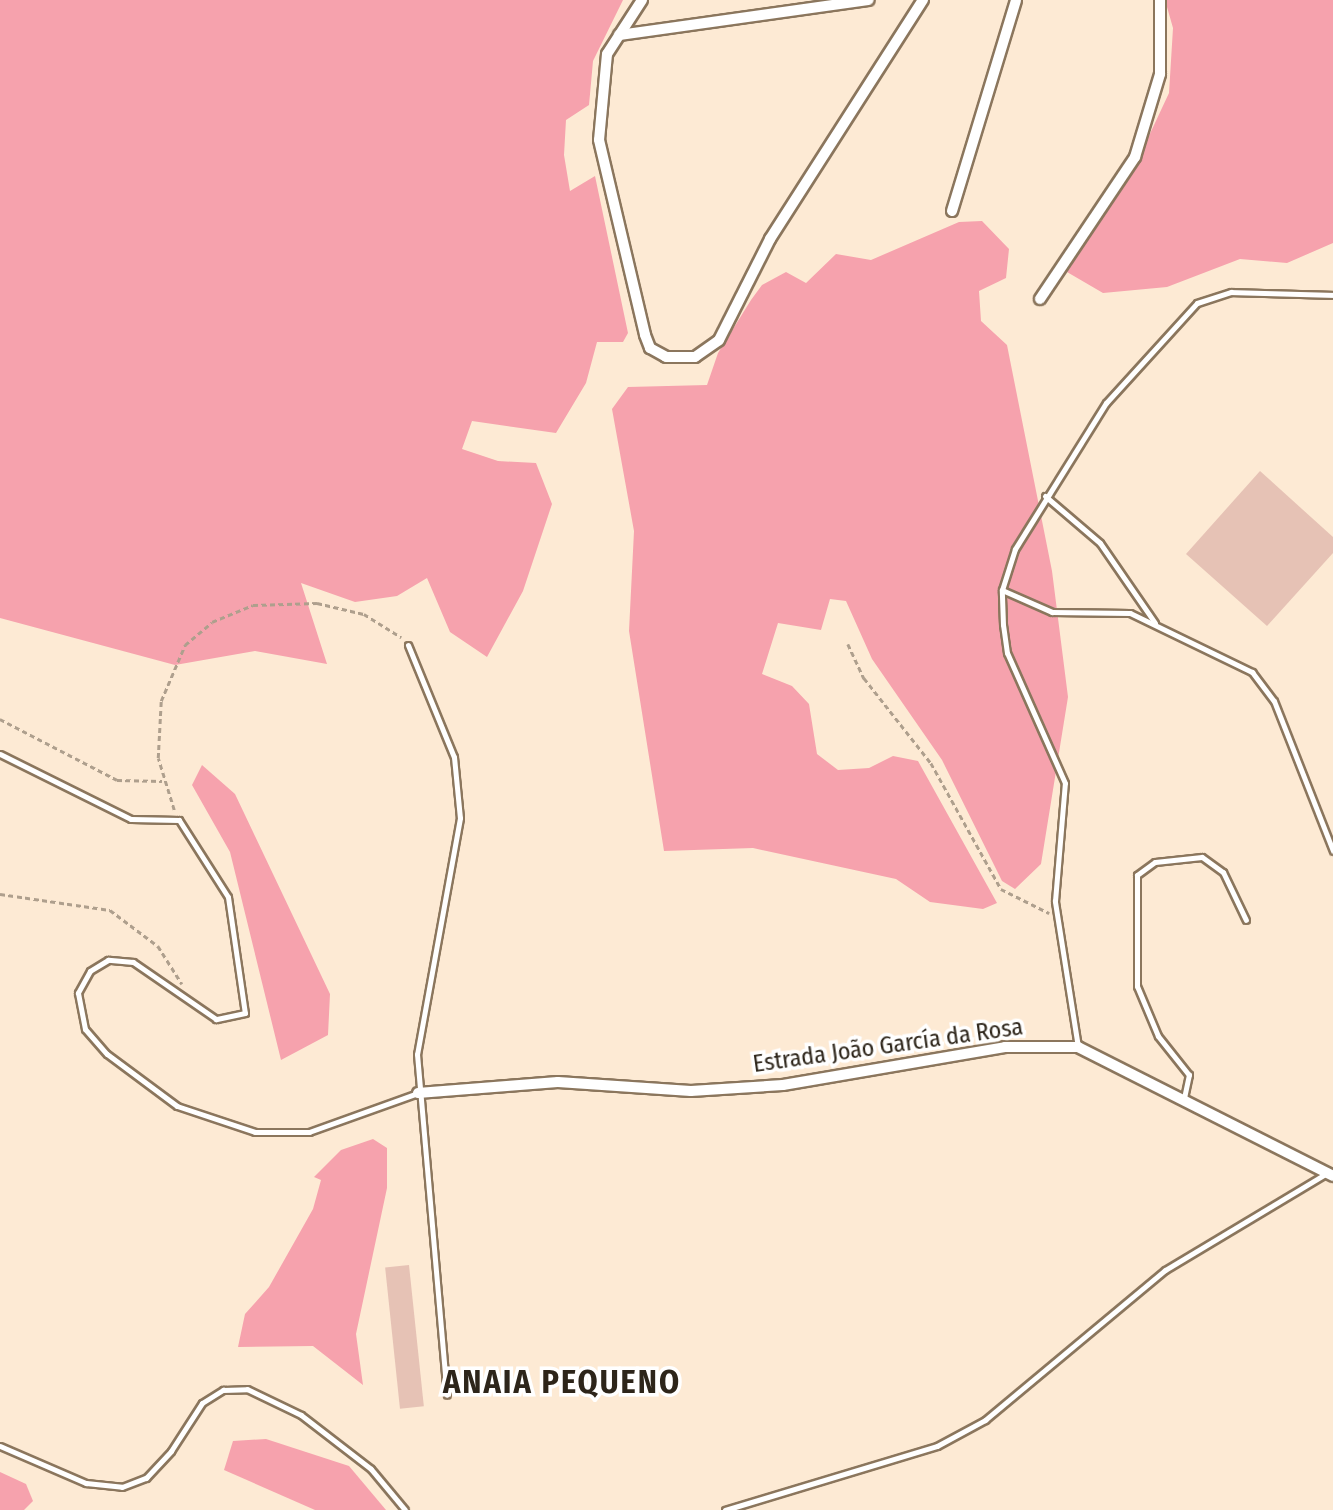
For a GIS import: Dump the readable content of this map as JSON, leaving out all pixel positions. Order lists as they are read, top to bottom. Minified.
{"streets":{"street":["Estrada João García da Rosa"]},"districts":["ANAIA PEQUENO"]}
